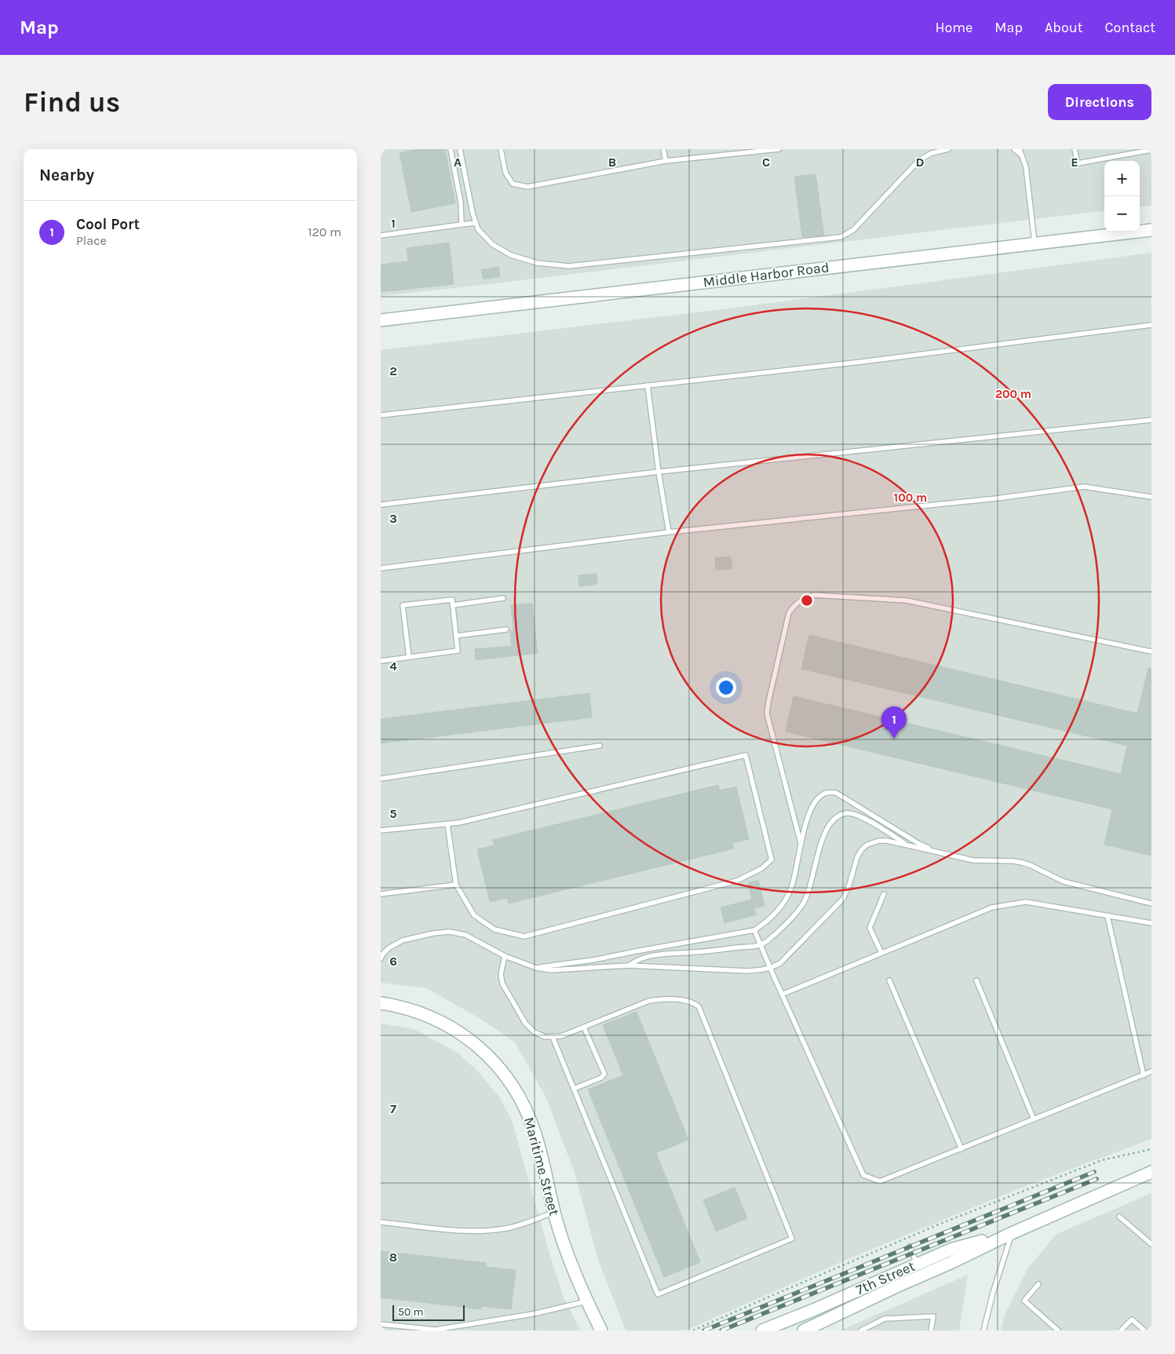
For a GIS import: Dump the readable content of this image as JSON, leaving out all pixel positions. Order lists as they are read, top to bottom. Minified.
{"streets":{"main road":["Middle Harbor Road","Maritime Street","7th Street"]},"scale_bar":"50 m","page":{"header":"Map","nav":["Home","Map","About","Contact"],"buttons":"Directions","title":"Find us","heading":"Nearby","map_buttons":["+","−"],"list":[{"mark":"1","name":"Cool Port","note":"Place","value":"120 m"}],"pins":"1","scale":"50 m"},"grid":{"columns":["A","B","C","D","E"],"rows":["1","2","3","4","5","6","7","8"]},"rings":["200 m","100 m"]}
